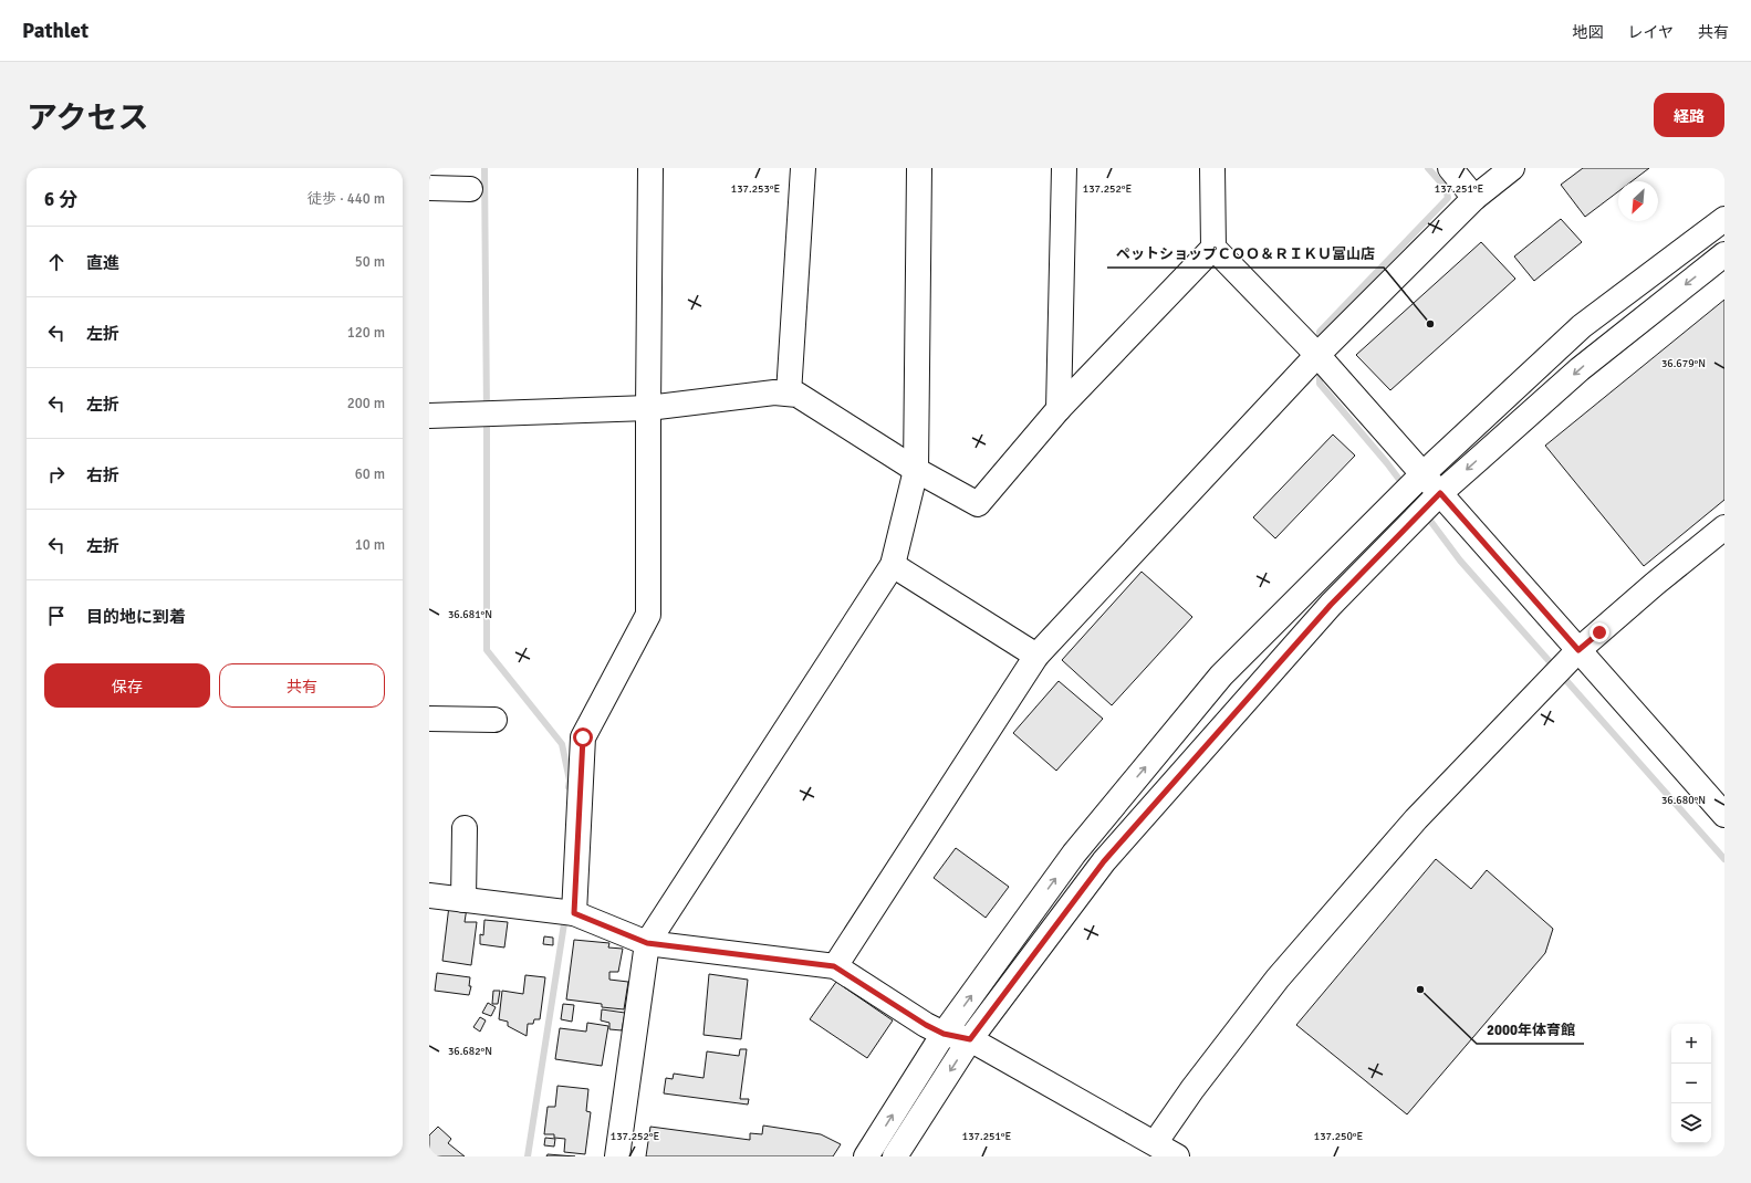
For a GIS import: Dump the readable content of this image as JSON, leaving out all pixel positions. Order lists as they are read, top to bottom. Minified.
{"places":["ペットショップＣＯＯ＆ＲＩＫＵ富山店","2000年体育館"],"north":"bottom left","page":{"header":"Pathlet","nav":["地図","レイヤ","共有"],"title":"アクセス","buttons":["経路",["保存","共有"]],"heading":["6 分","徒歩 · 440 m"],"list":[["直進","50 m"],["左折","120 m"],["左折","200 m"],["右折","60 m"],["左折","10 m"],"目的地に到着"],"map_buttons":["+","−"]},"coordinates":["137.253°E","137.252°E","137.251°E","36.679°N","36.681°N","36.680°N","36.682°N","137.250°E"]}
